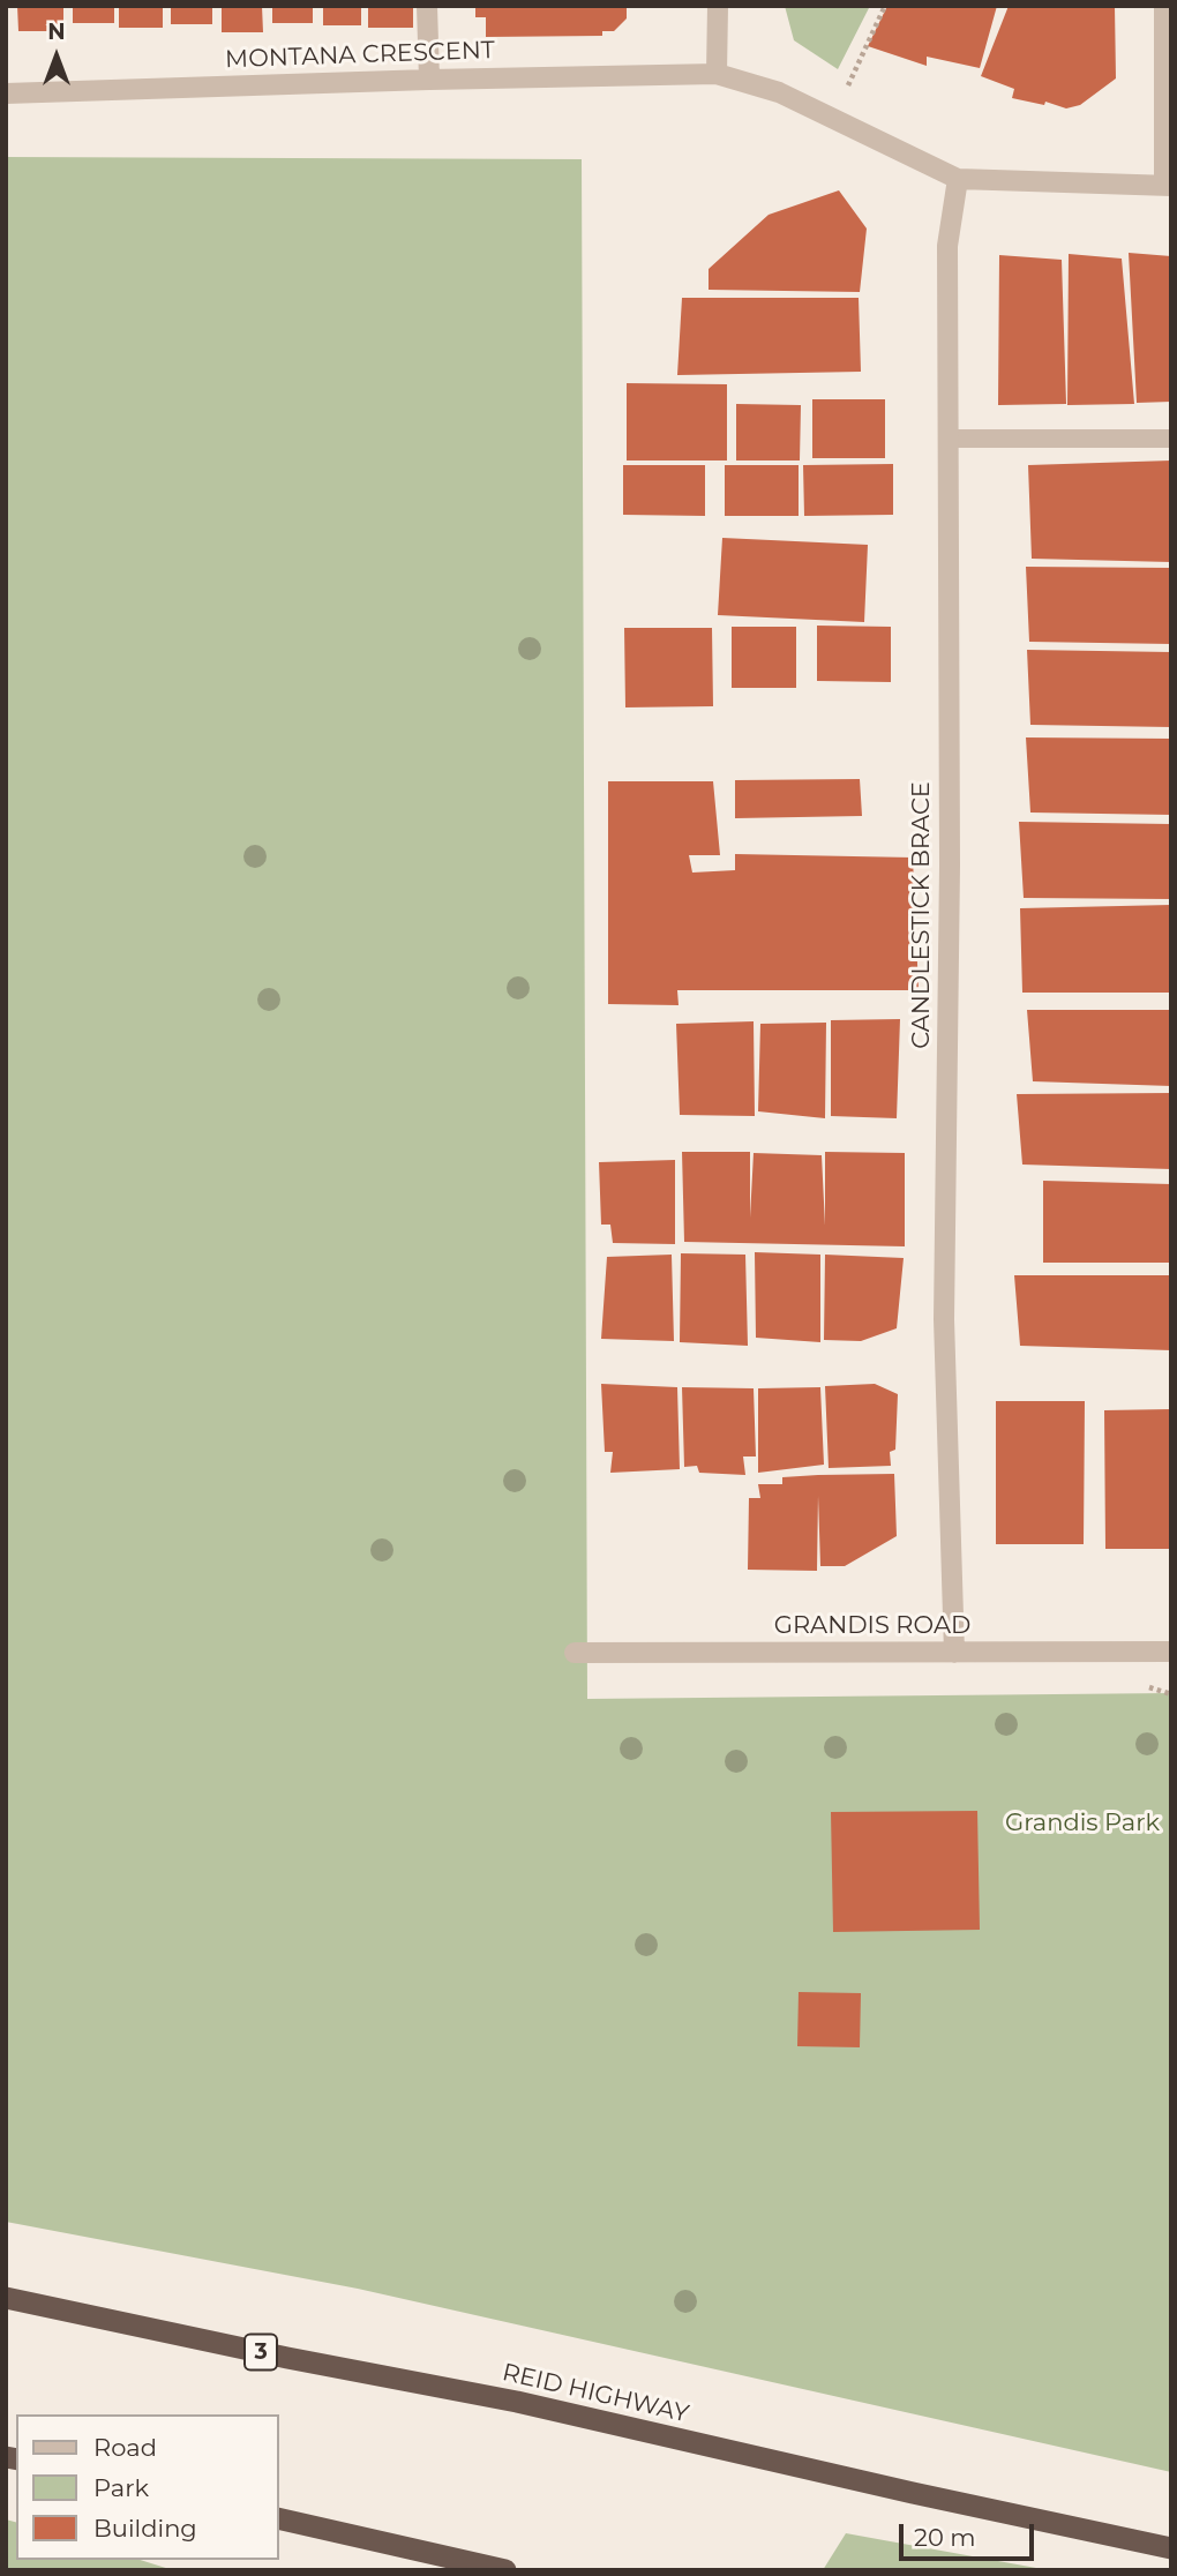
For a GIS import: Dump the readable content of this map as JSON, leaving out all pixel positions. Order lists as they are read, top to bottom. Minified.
{"streets":{"highway":["3","REID HIGHWAY"],"street":["MONTANA CRESCENT","CANDLESTICK BRACE","GRANDIS ROAD"]},"crossings":[["MONTANA CRESCENT","CANDLESTICK BRACE"],["CANDLESTICK BRACE","GRANDIS ROAD"]],"parks":["Grandis Park"],"legend":["Road","Park","Building"],"scale_bar":"20 m","north":"top"}
